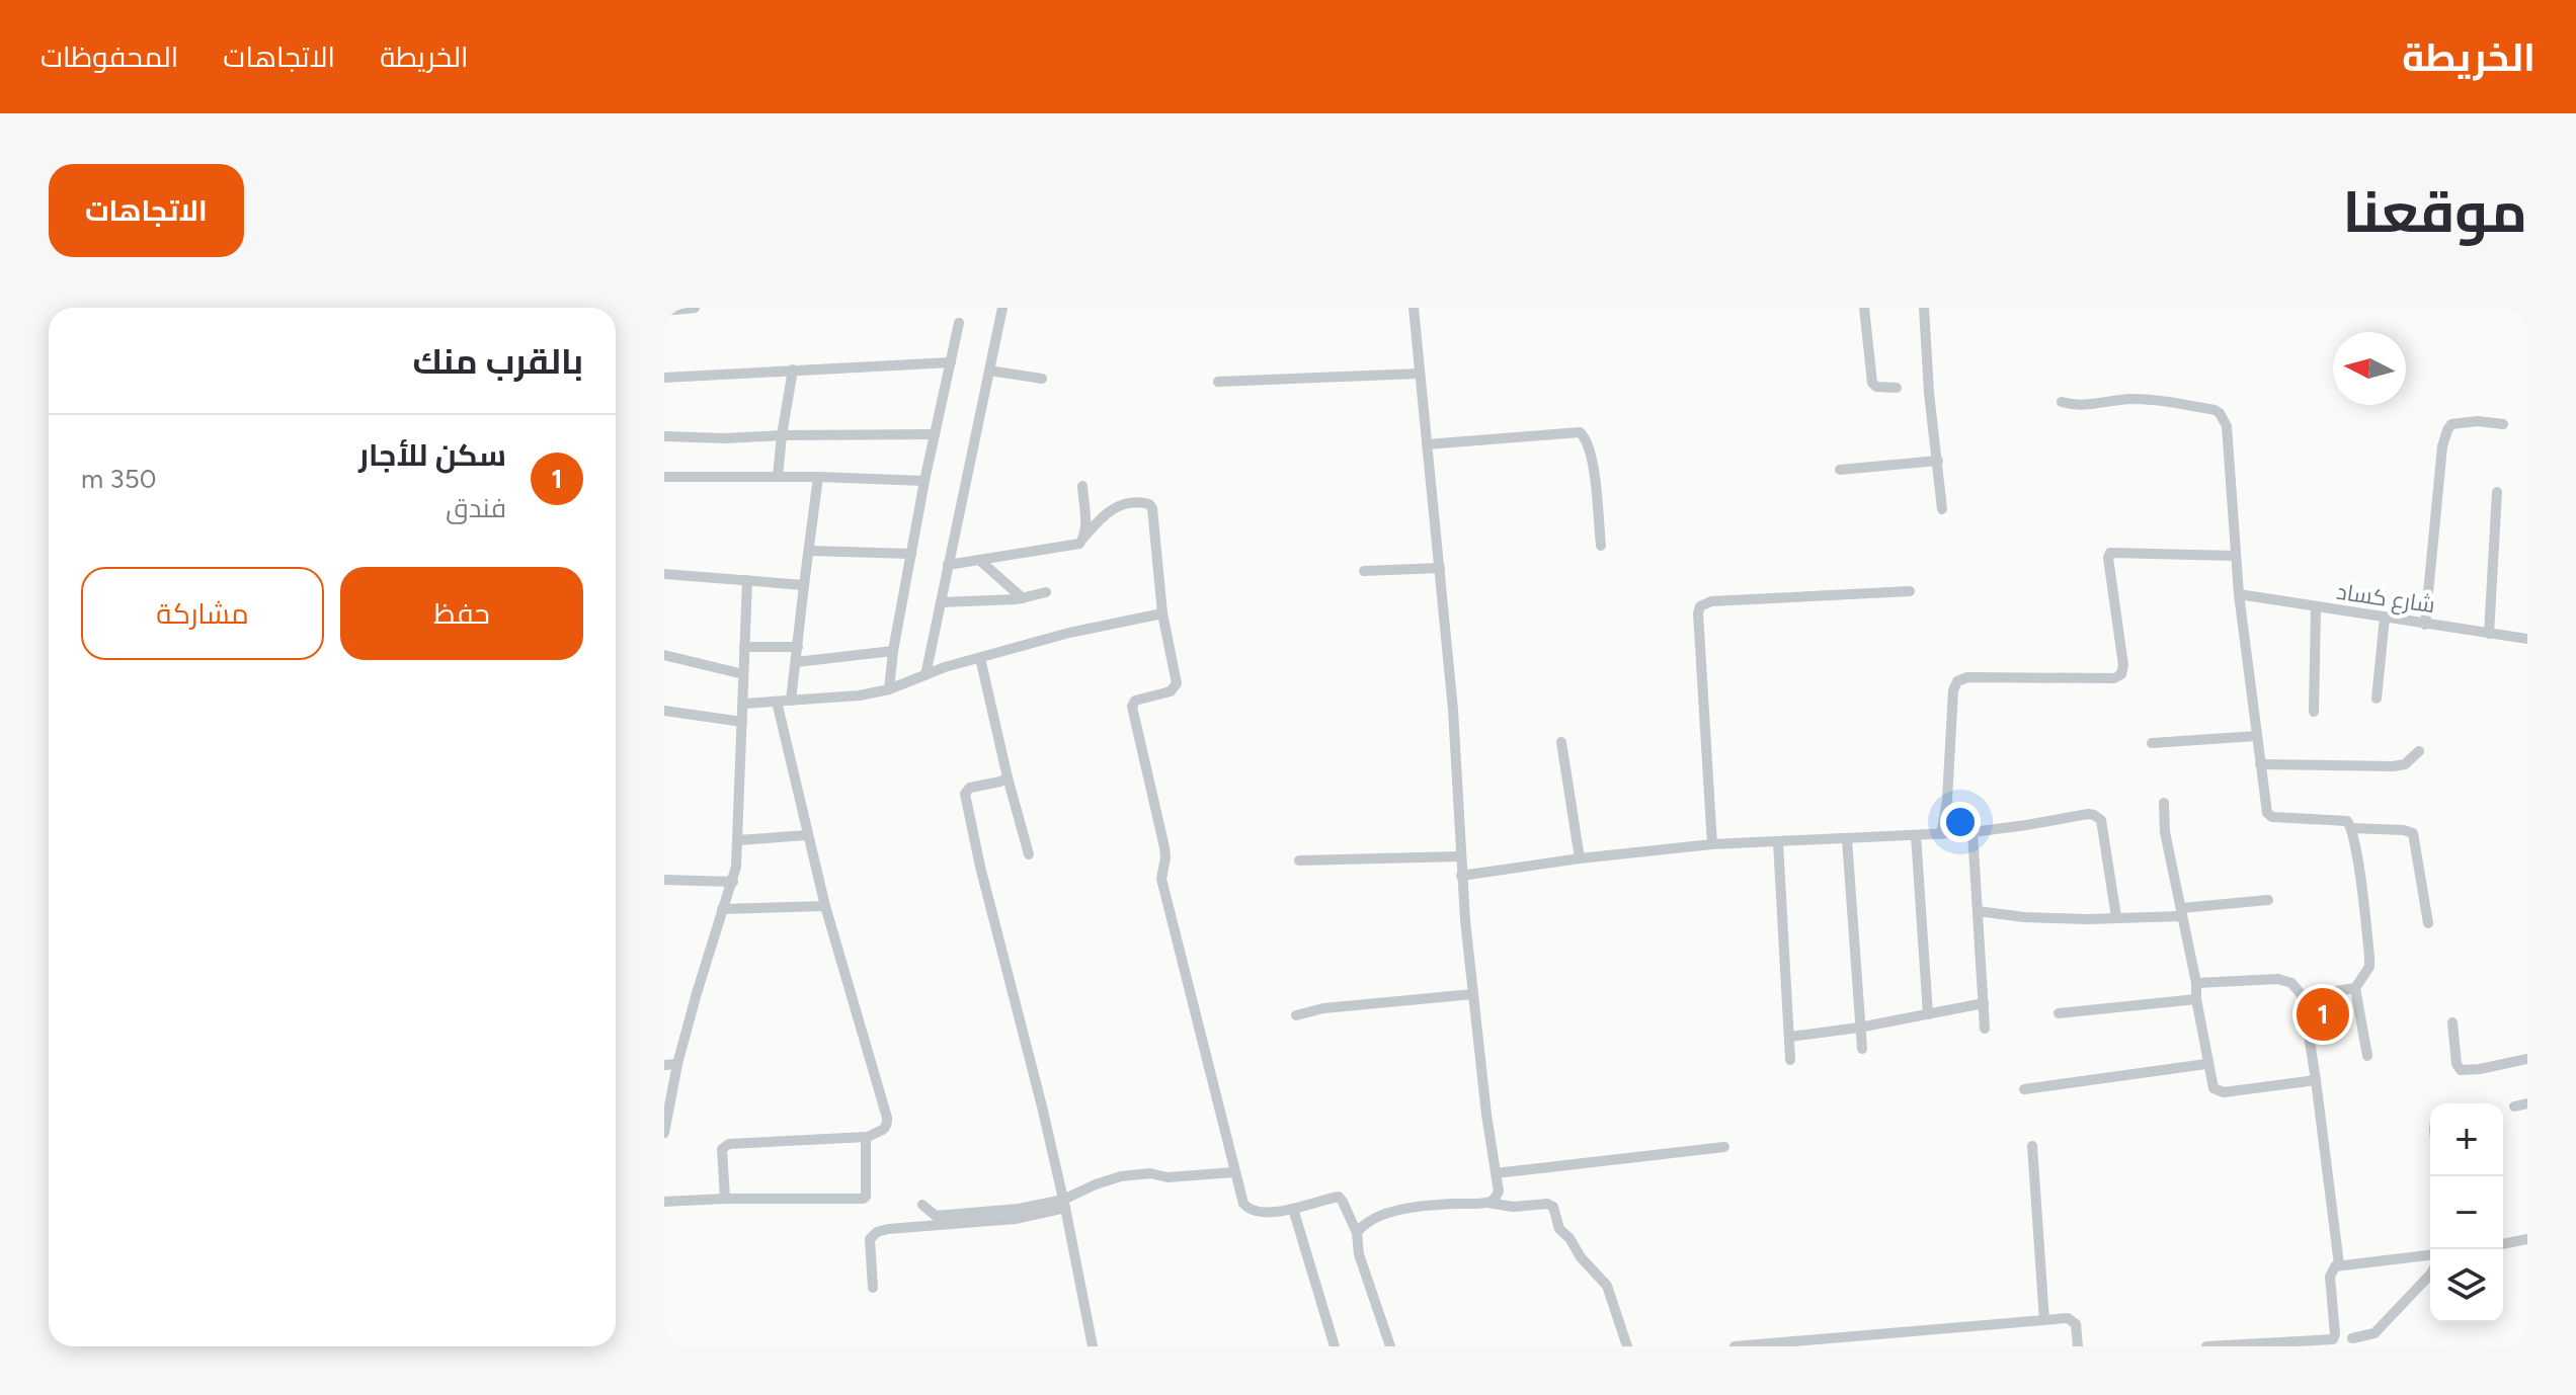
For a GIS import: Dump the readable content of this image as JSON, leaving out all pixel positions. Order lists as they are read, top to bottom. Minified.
{"streets":{"street":["شارع كساد"]},"north":"left","page":{"header":"الخريطة","nav":["الخريطة","الاتجاهات","المحفوظات"],"title":"موقعنا","buttons":["الاتجاهات",["حفظ","مشاركة"]],"heading":"بالقرب منك","list":[{"mark":"1","name":"سكن للأجار","note":"فندق","value":"350 m"}],"pins":"1","map_buttons":["+","−"]}}
